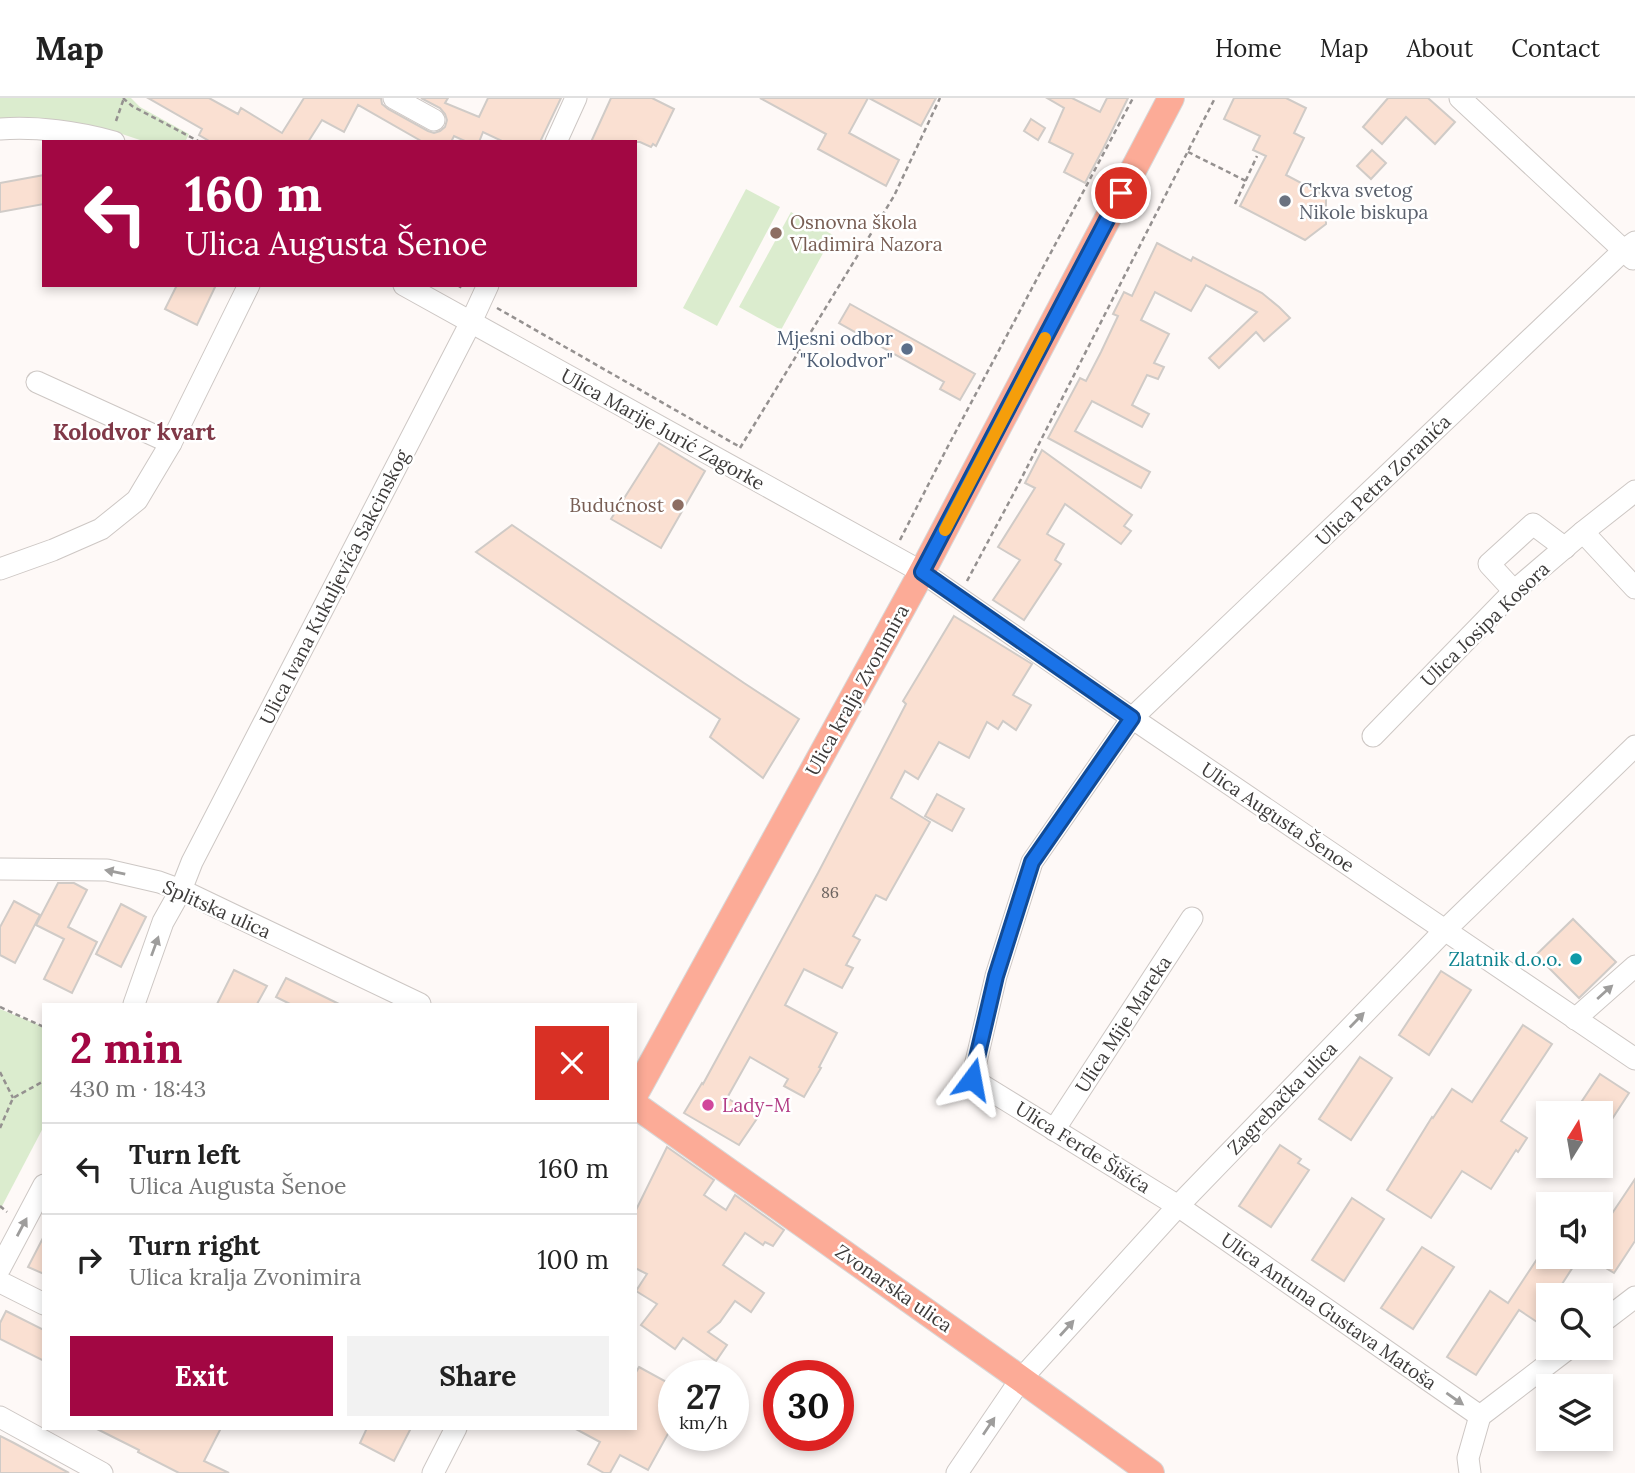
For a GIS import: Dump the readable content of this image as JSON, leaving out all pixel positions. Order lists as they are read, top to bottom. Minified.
{"streets":{"main road":["Ulica kralja Zvonimira","Zvonarska ulica"],"street":["Ulica Marije Jurić Zagorke","Ulica Petra Zoranića","Ulica Ivana Kukuljevića Sakcinskog","Ulica Josipa Kosora","Ulica Augusta Šenoe","Splitska ulica","Ulica Mije Mareka","Zagrebačka ulica","Ulica Ferde Šišića","Ulica Antuna Gustava Matoša"]},"crossings":[["Ulica Marije Jurić Zagorke","Ulica Ivana Kukuljevića Sakcinskog"],["Ulica Marije Jurić Zagorke","Ulica kralja Zvonimira"],["Ulica Marije Jurić Zagorke","Ulica Augusta Šenoe"],["Ulica Petra Zoranića","Ulica Augusta Šenoe"],["Ulica Petra Zoranića","Ulica Ferde Šišića"],["Ulica Ivana Kukuljevića Sakcinskog","Splitska ulica"],["Ulica kralja Zvonimira","Ulica Augusta Šenoe"],["Ulica Augusta Šenoe","Zagrebačka ulica"],["Ulica Augusta Šenoe","Ulica Ferde Šišića"],["Ulica Mije Mareka","Ulica Ferde Šišića"],["Zagrebačka ulica","Ulica Ferde Šišića"],["Zagrebačka ulica","Zvonarska ulica"],["Zagrebačka ulica","Ulica Antuna Gustava Matoša"],["Ulica Ferde Šišića","Ulica Antuna Gustava Matoša"]],"one_way":["Splitska ulica","Zagrebačka ulica","Ulica Antuna Gustava Matoša"],"districts":["Kolodvor kvart"],"places":["Crkva svetog Nikole biskupa","Osnovna škola Vladimira Nazora","Mjesni odbor \"Kolodvor\"","Budućnost","Zlatnik d.o.o.","Lady-M"],"house_numbers":["86"],"north":"top","page":{"header":"Map","nav":["Home","Map","About","Contact"],"turn":["160 m","Ulica Augusta Šenoe"],"heading":["2 min","430 m · 18:43"],"list":[{"name":"Turn left","note":"Ulica Augusta Šenoe","value":"160 m"},{"name":"Turn right","note":"Ulica kralja Zvonimira","value":"100 m"}],"buttons":["Exit","Share"],"speed":"27 km/h","limit":"30"}}
